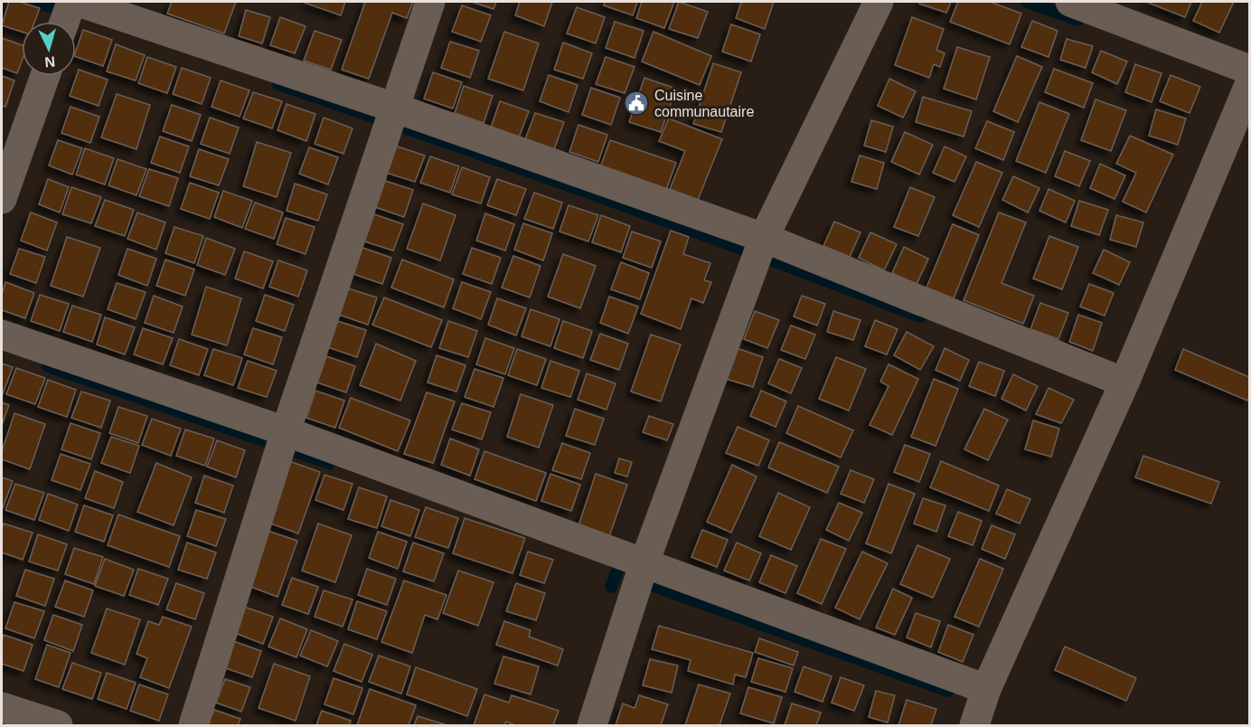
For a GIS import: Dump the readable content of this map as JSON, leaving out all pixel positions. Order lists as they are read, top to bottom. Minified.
{"places":{"public building":["Cuisine communautaire"]},"north":"bottom"}
